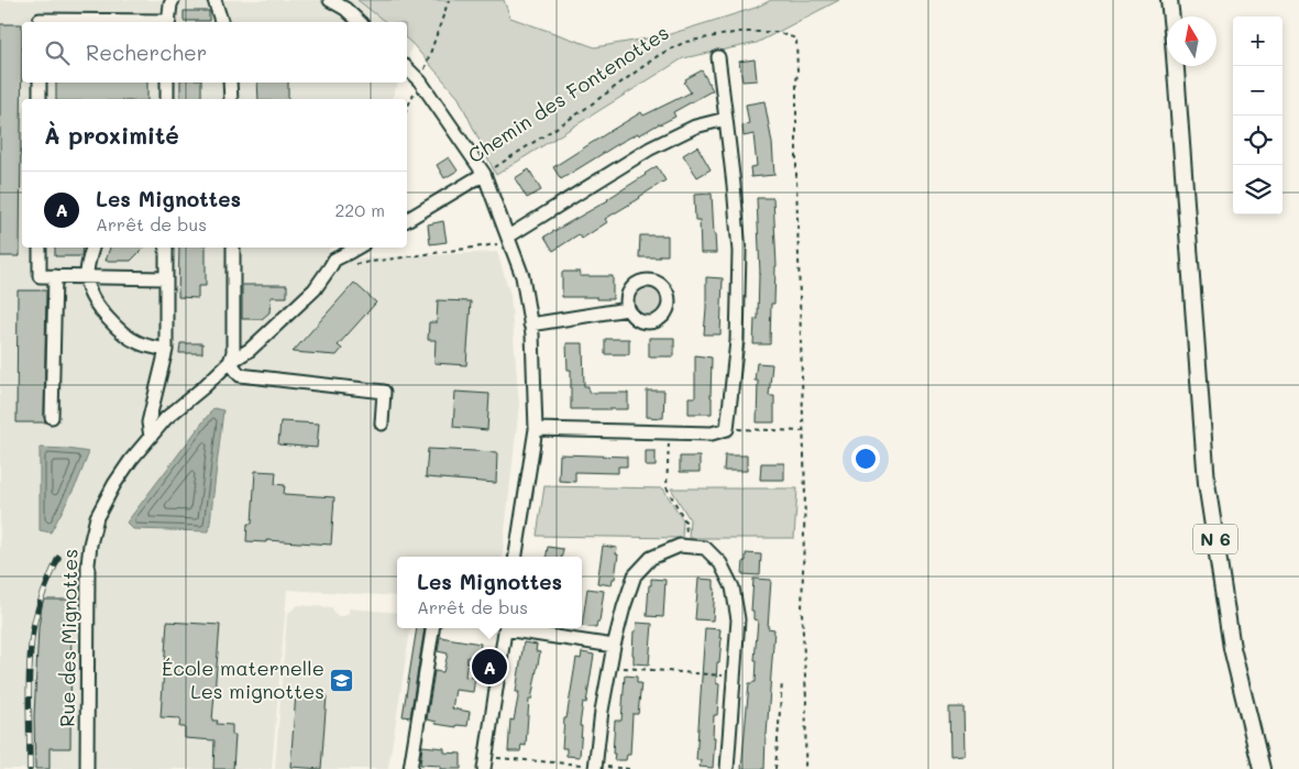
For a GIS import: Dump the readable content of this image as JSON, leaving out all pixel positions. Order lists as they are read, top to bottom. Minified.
{"streets":{"main road":["N 6"],"street":["Chemin des Fontenottes","Rue des Mignottes"]},"places":{"school or university":["École maternelle Les mignottes"]},"north":"top","page":{"map_buttons":["+","−"],"search":"Rechercher","heading":"À proximité","list":[{"mark":"A","name":"Les Mignottes","note":"Arrêt de bus","value":"220 m"}],"popup":["Les Mignottes","Arrêt de bus"],"pins":"A"}}
